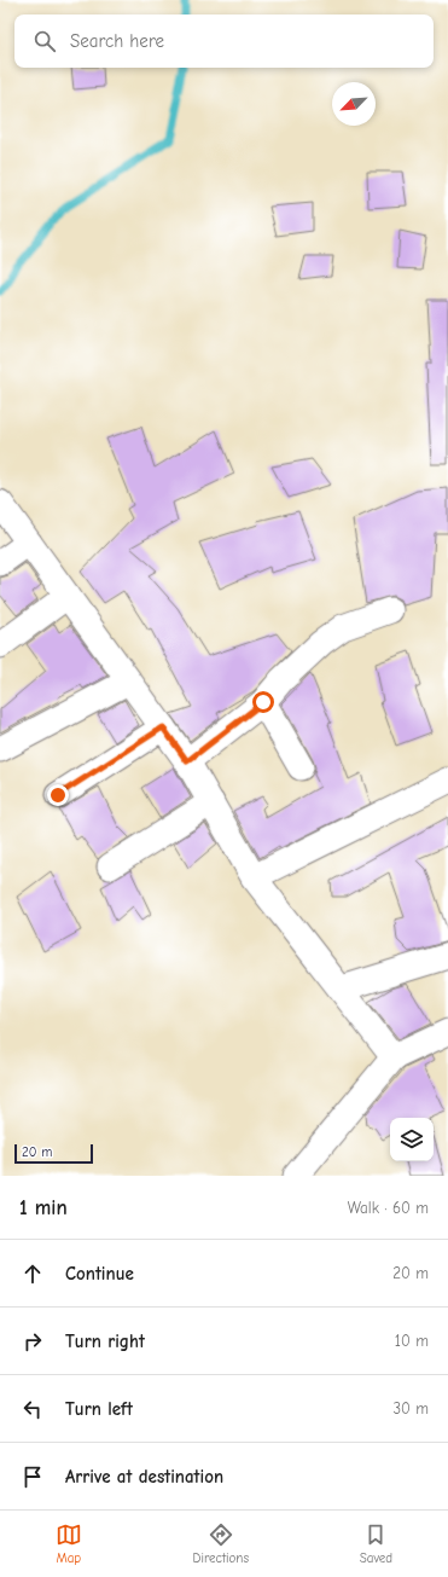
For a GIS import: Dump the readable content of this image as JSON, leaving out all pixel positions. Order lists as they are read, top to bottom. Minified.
{"scale_bar":"20 m","north":"bottom left","page":{"search":"Search here","scale":"20 m","heading":["1 min","Walk · 60 m"],"list":[["Continue","20 m"],["Turn right","10 m"],["Turn left","30 m"],"Arrive at destination"],"nav":["Map","Directions","Saved"]}}
